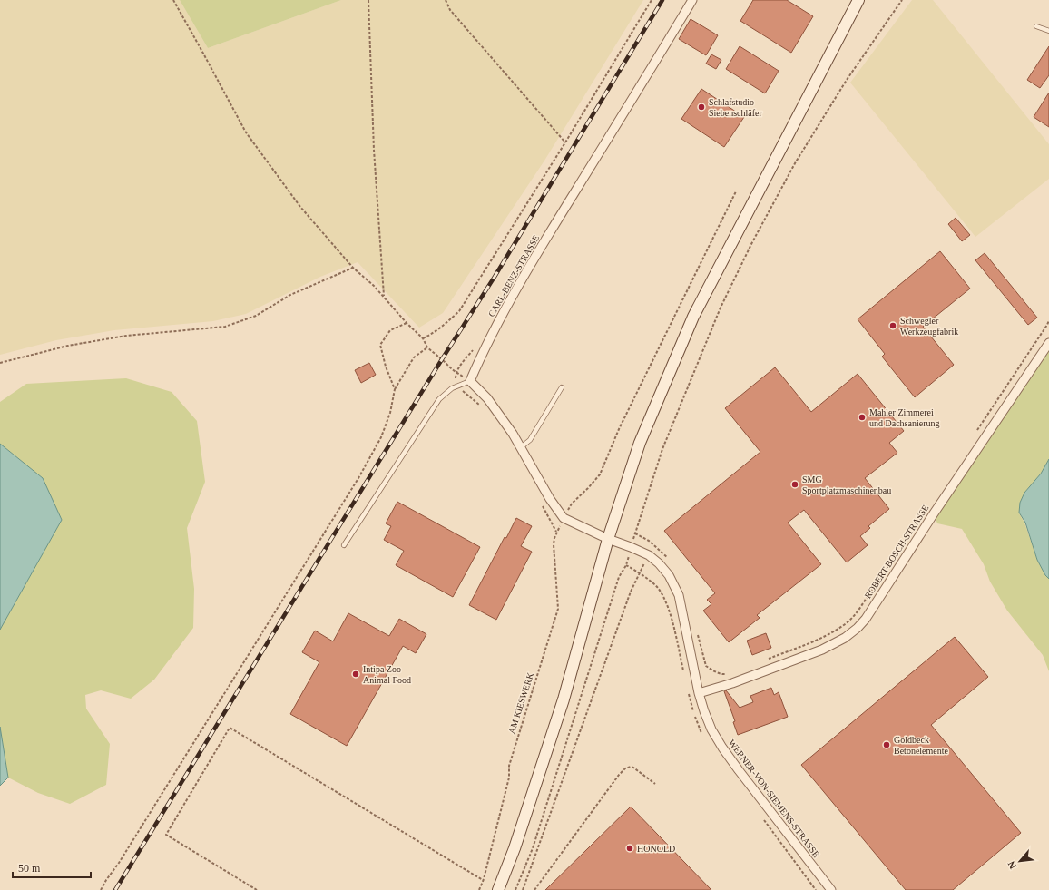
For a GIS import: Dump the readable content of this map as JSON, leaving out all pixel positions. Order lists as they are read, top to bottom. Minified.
{"streets":{"street":["CARL-BENZ-STRASSE","ROBERT-BOSCH-STRASSE","WERNER-VON-SIEMENS-STRASSE"],"path":["AM KIESWERK"]},"crossings":[["ROBERT-BOSCH-STRASSE","WERNER-VON-SIEMENS-STRASSE"]],"places":["Schlafstudio Siebenschläfer","Schwegler Werkzeugfabrik","Mahler Zimmerei und Dachsanierung","SMG Sportplatzmaschinenbau","Intipa Zoo Animal Food","Goldbeck Betonelemente","HONOLD"],"scale_bar":"50 m","north":"bottom left"}
